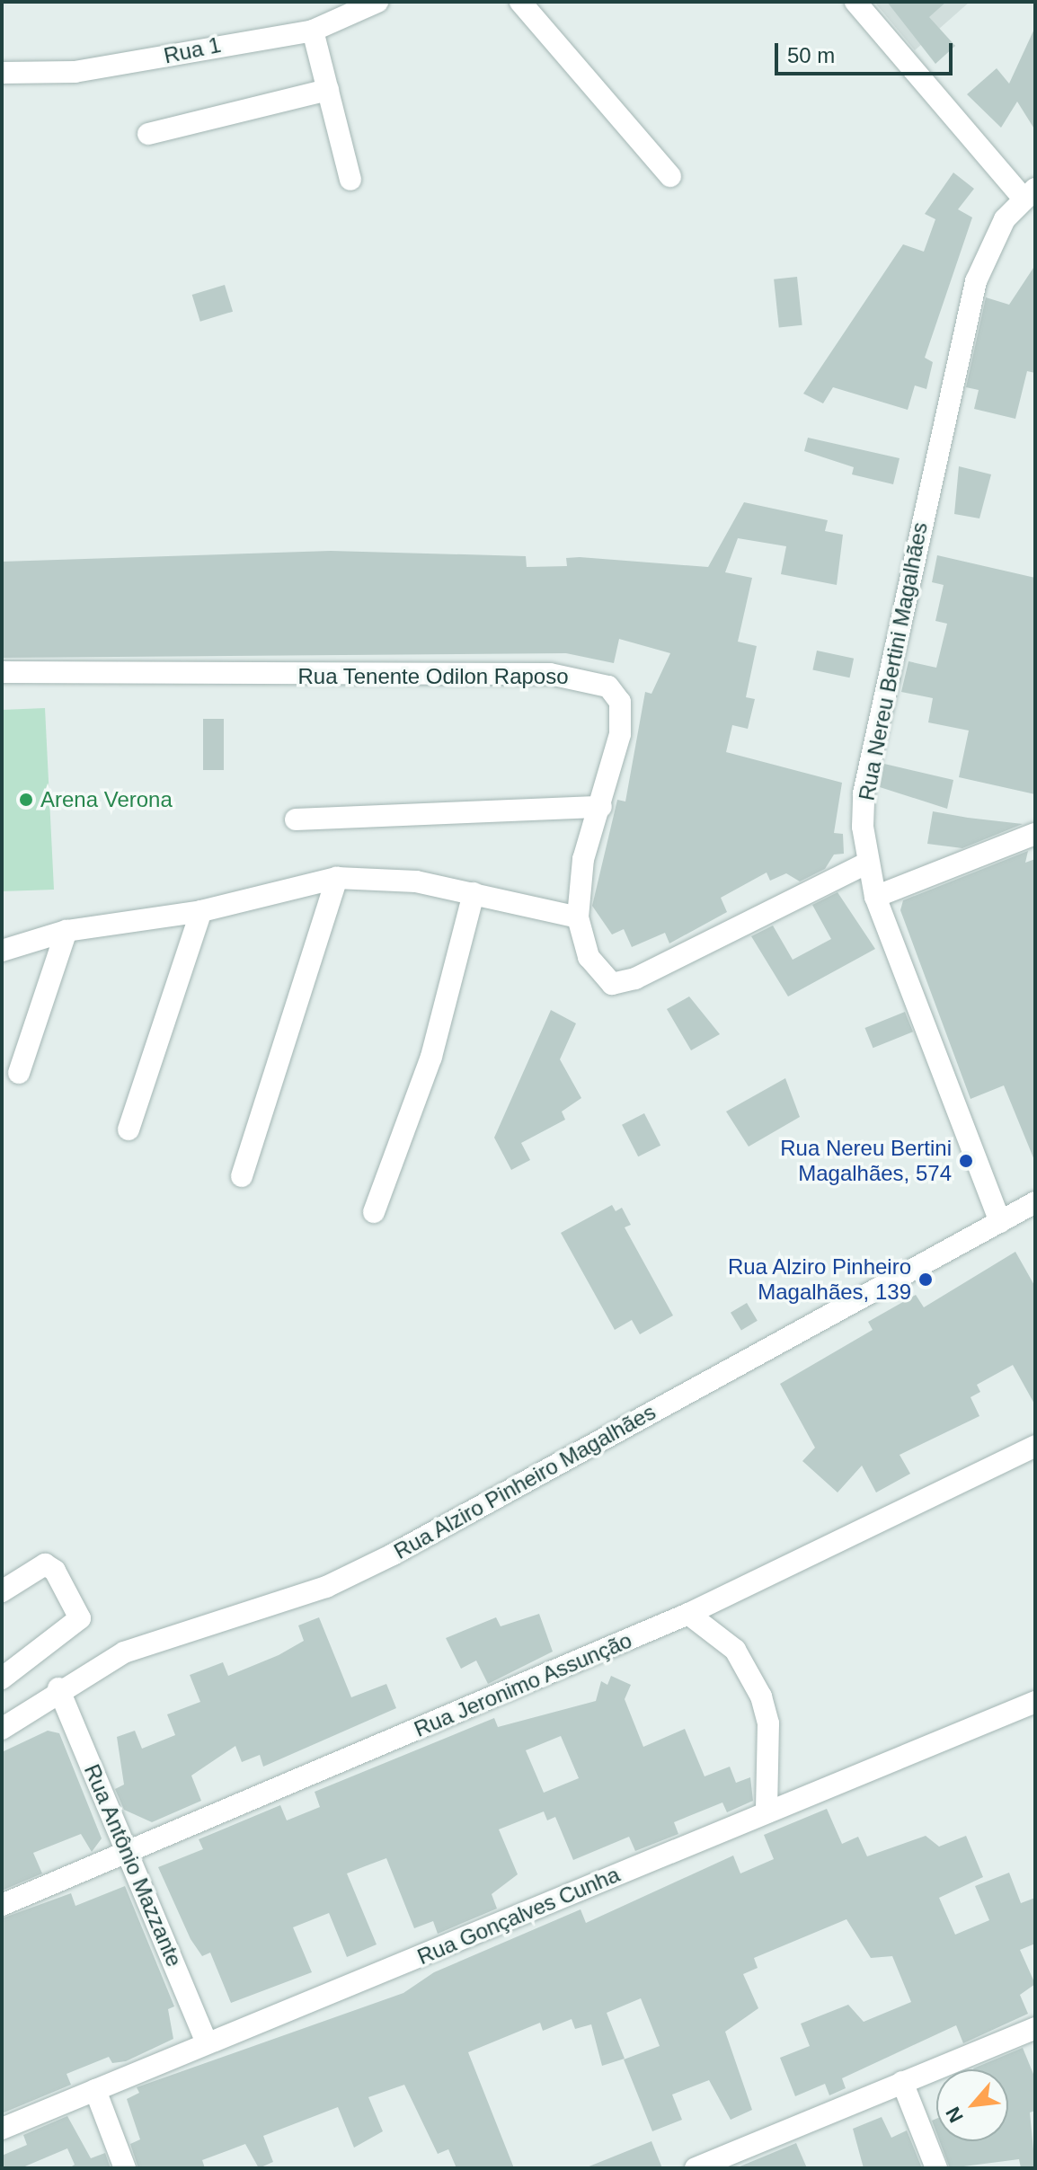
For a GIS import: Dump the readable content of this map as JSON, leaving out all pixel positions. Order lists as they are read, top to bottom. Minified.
{"streets":{"street":["Rua 1","Rua Nereu Bertini Magalhães","Rua Tenente Odilon Raposo","Rua Alziro Pinheiro Magalhães","Rua Jeronimo Assunção","Rua Antônio Mazzante","Rua Gonçalves Cunha"]},"crossings":[["Rua Nereu Bertini Magalhães","Rua Tenente Odilon Raposo"],["Rua Nereu Bertini Magalhães","Rua Alziro Pinheiro Magalhães"],["Rua Alziro Pinheiro Magalhães","Rua Antônio Mazzante"],["Rua Jeronimo Assunção","Rua Antônio Mazzante"],["Rua Antônio Mazzante","Rua Gonçalves Cunha"]],"places":["Arena Verona","Rua Nereu Bertini Magalhães, 574","Rua Alziro Pinheiro Magalhães, 139"],"scale_bar":"50 m","north":"bottom left"}
